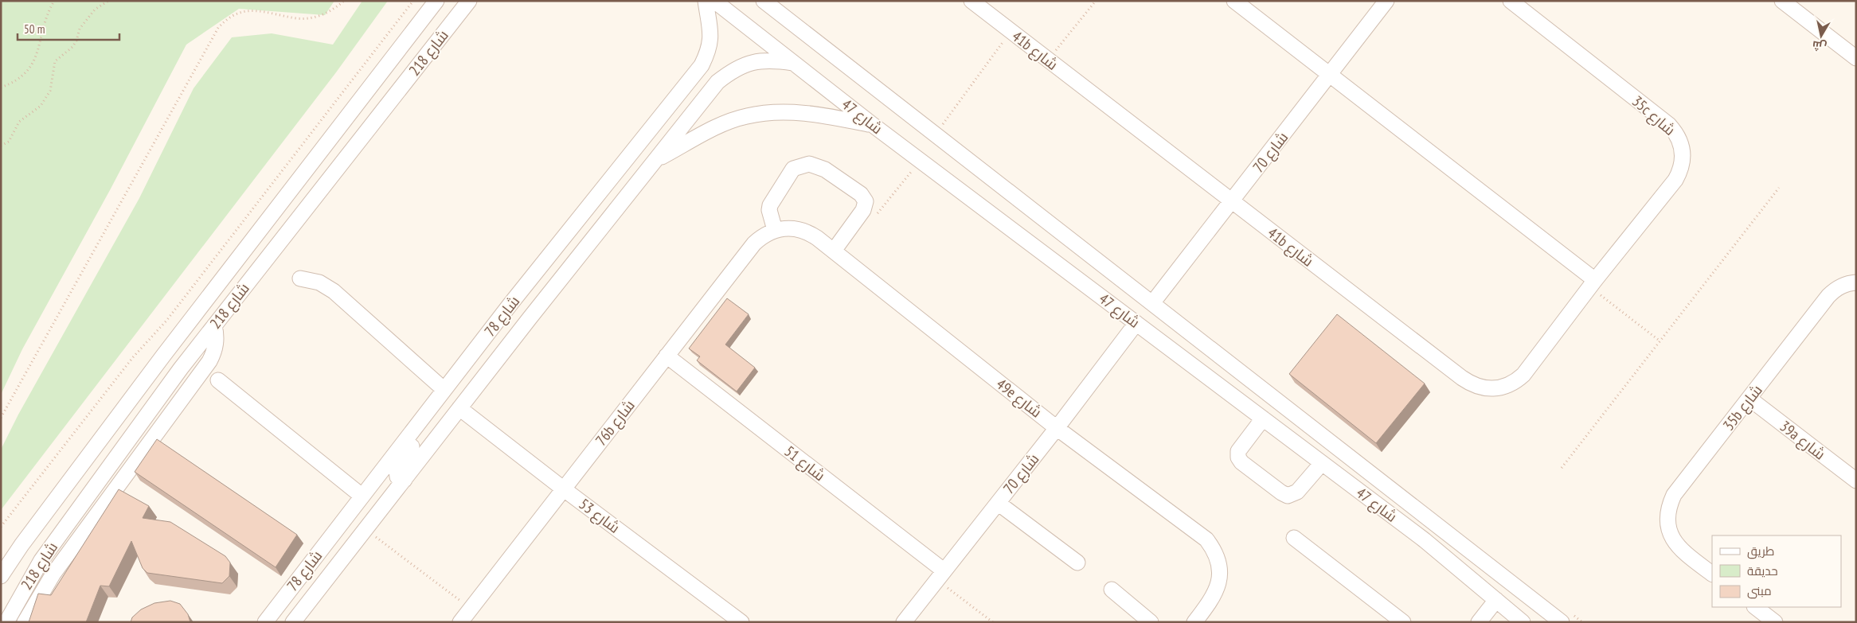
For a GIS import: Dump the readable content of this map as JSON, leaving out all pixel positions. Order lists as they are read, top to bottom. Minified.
{"streets":{"street":["41b شارع","شارع 218","35c شارع","شارع 47","شارع 70","شارع 78","49e شارع","35b شارع","76b شارع","39a شارع","شارع 51","شارع 53"]},"crossings":[["41b شارع","35c شارع"],["41b شارع","شارع 70"],["شارع 47","شارع 70"],["شارع 47","شارع 78"],["شارع 70","49e شارع"],["شارع 70","شارع 51"],["شارع 78","شارع 53"],["49e شارع","76b شارع"],["35b شارع","39a شارع"],["76b شارع","شارع 51"],["76b شارع","شارع 53"]],"legend":["طريق","حديقة","مبنى"],"scale_bar":"50 m","north":"bottom"}
